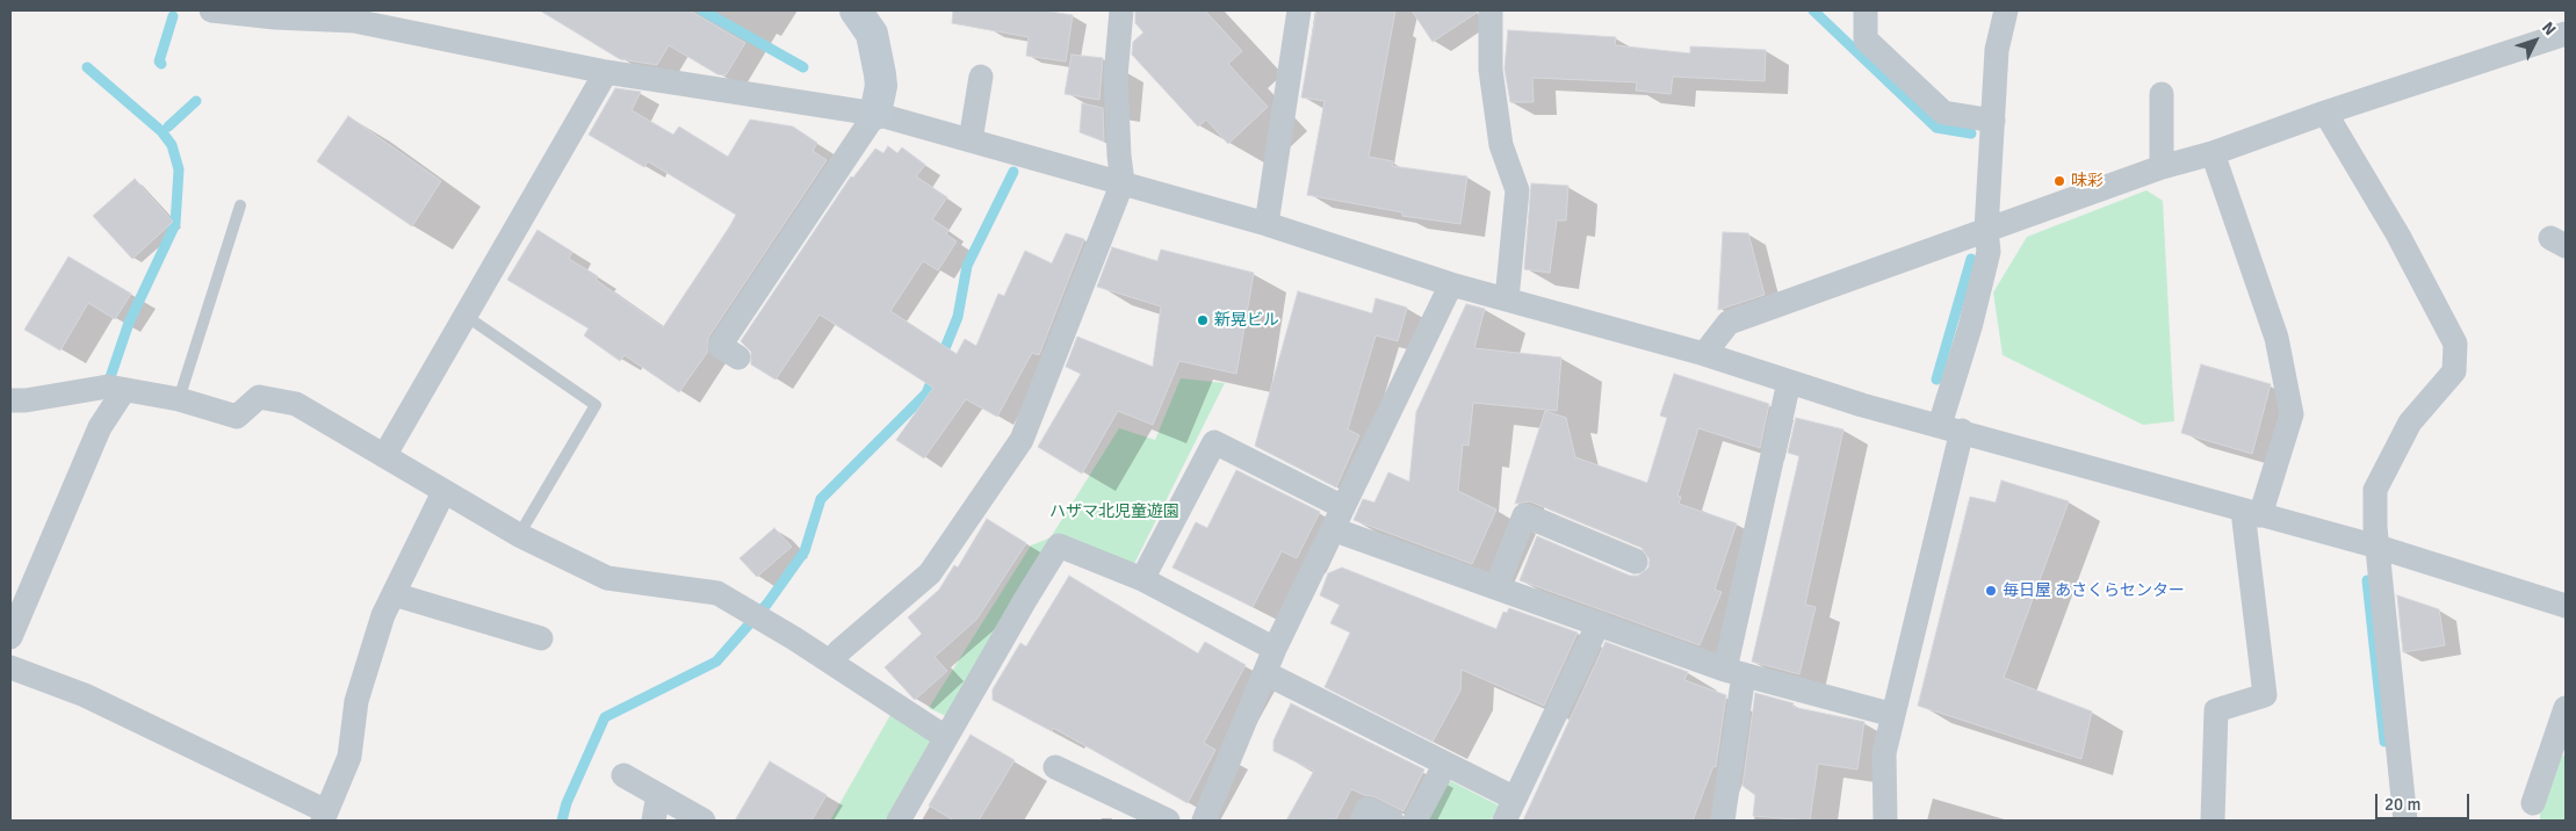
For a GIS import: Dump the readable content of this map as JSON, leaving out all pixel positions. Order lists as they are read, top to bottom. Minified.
{"parks":["ハザマ北児童遊園"],"places":["味彩","新晃ビル","毎日屋 あさくらセンター"],"scale_bar":"20 m","north":"top right"}
